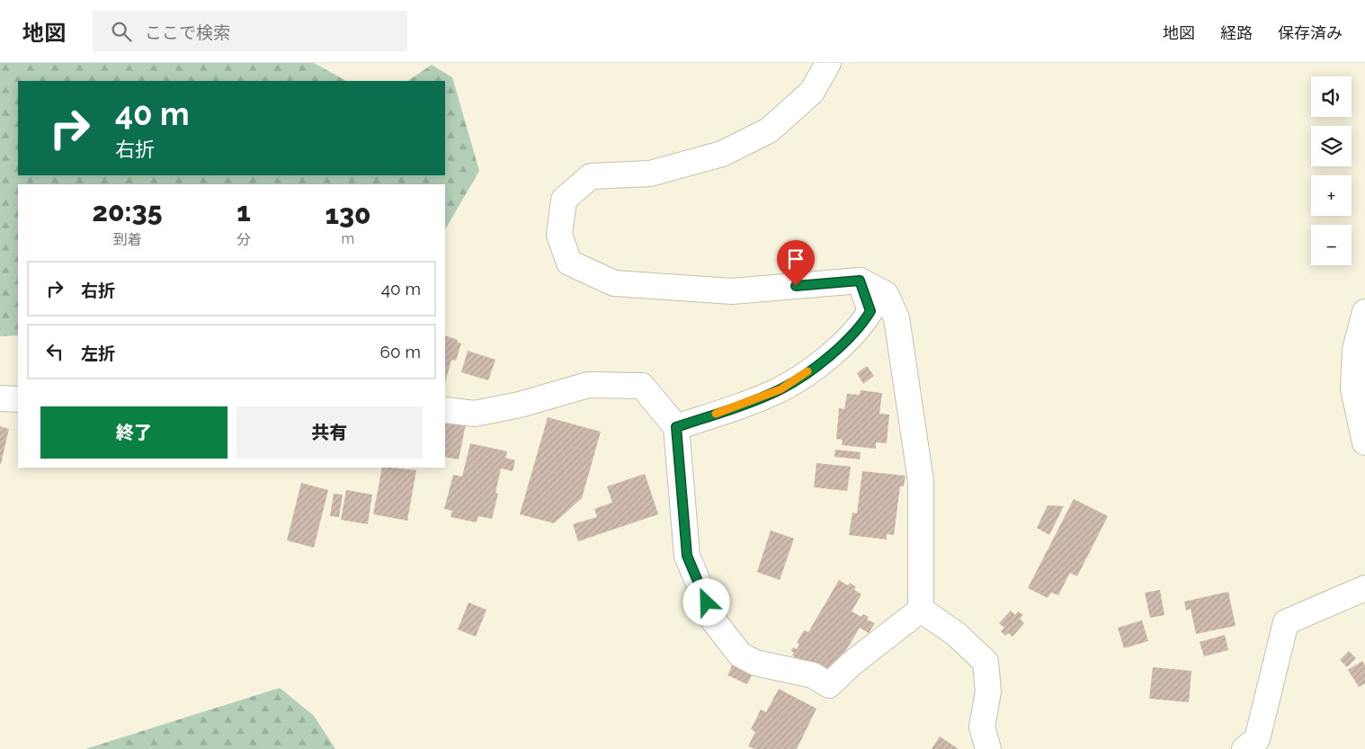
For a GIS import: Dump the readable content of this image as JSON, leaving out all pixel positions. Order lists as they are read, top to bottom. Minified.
{"page":{"header":"地図","search":"ここで検索","nav":["地図","経路","保存済み"],"map_buttons":["+","−"],"turn":["40 m","右折"],"eta":["20:35","到着","1","分","130","m"],"list":[{"name":"右折","value":"40 m"},{"name":"左折","value":"60 m"}],"buttons":["終了","共有"]}}
